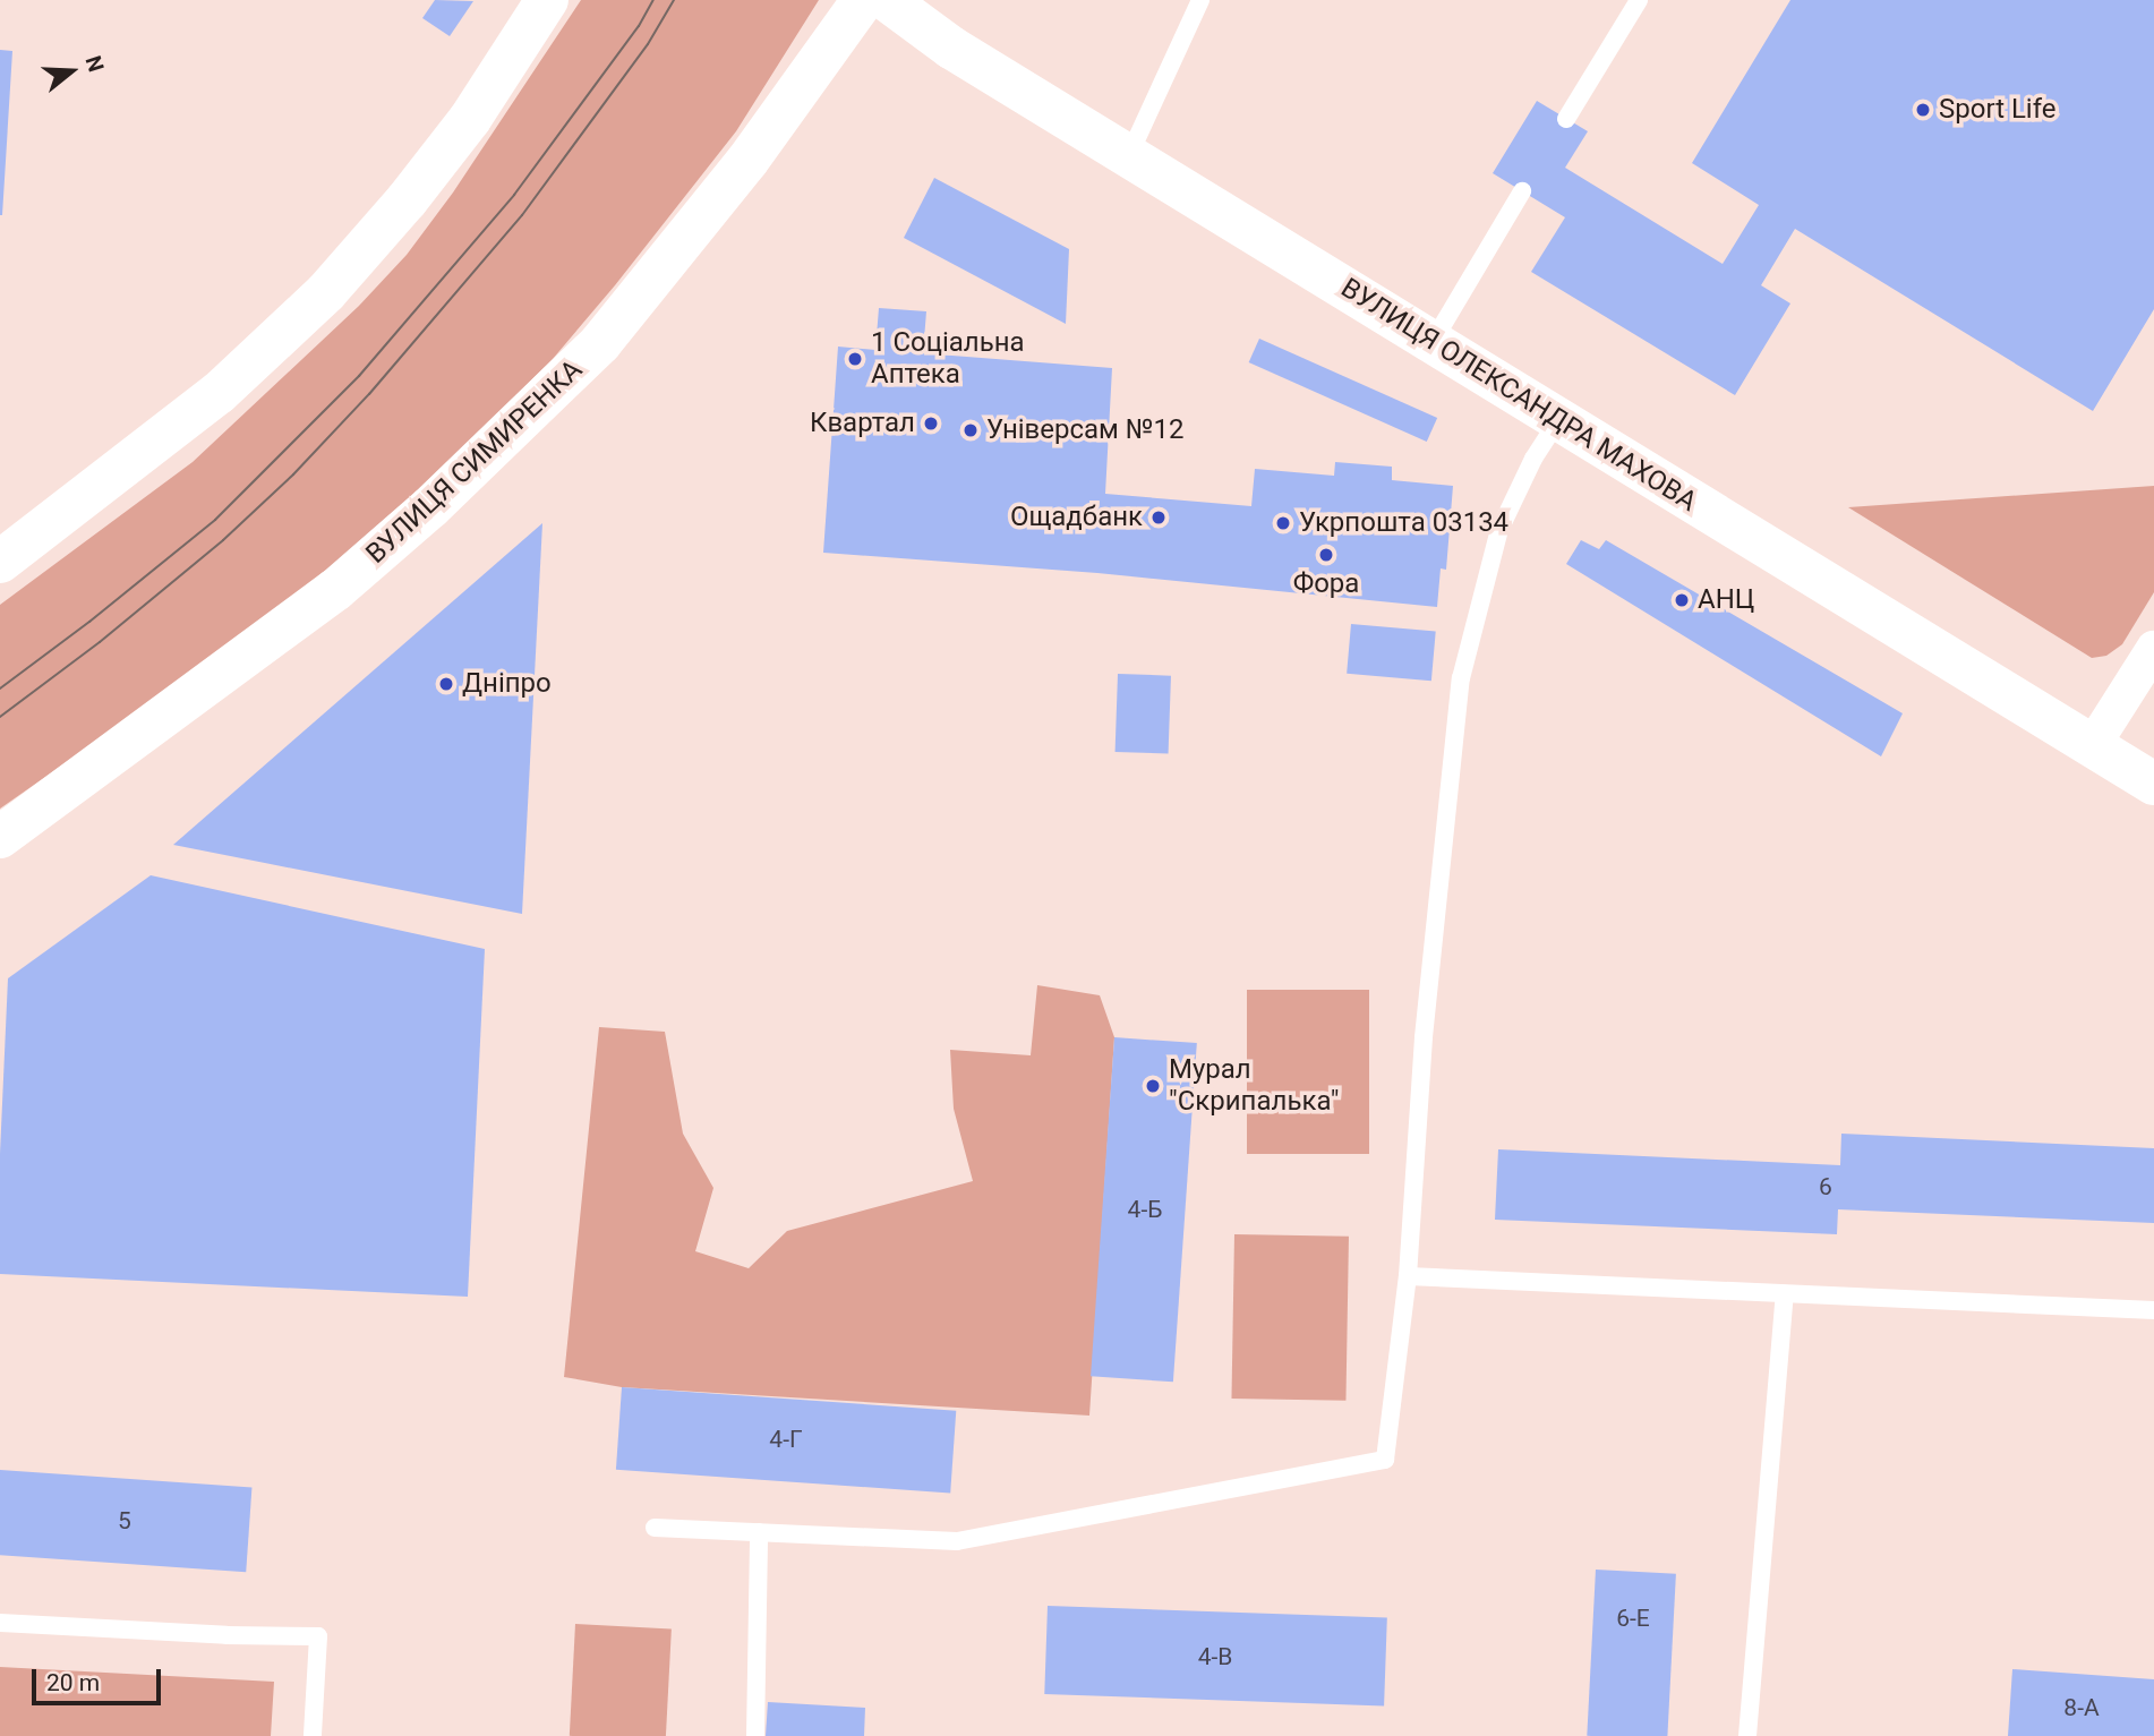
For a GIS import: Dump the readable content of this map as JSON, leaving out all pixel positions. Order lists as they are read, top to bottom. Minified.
{"streets":{"street":["ВУЛИЦЯ ОЛЕКСАНДРА МАХОВА","ВУЛИЦЯ СИМИРЕНКА"]},"places":["Sport Life","1 Соціальна Аптека","Квартал","Універсам №12","Ощадбанк","Укрпошта 03134","Фора","АНЦ","Дніпро","Мурал \"Скрипалька\""],"house_numbers":["6","4-Б","4-Г","5","6-Е","4-В","8-А"],"scale_bar":"20 m","north":"right"}
